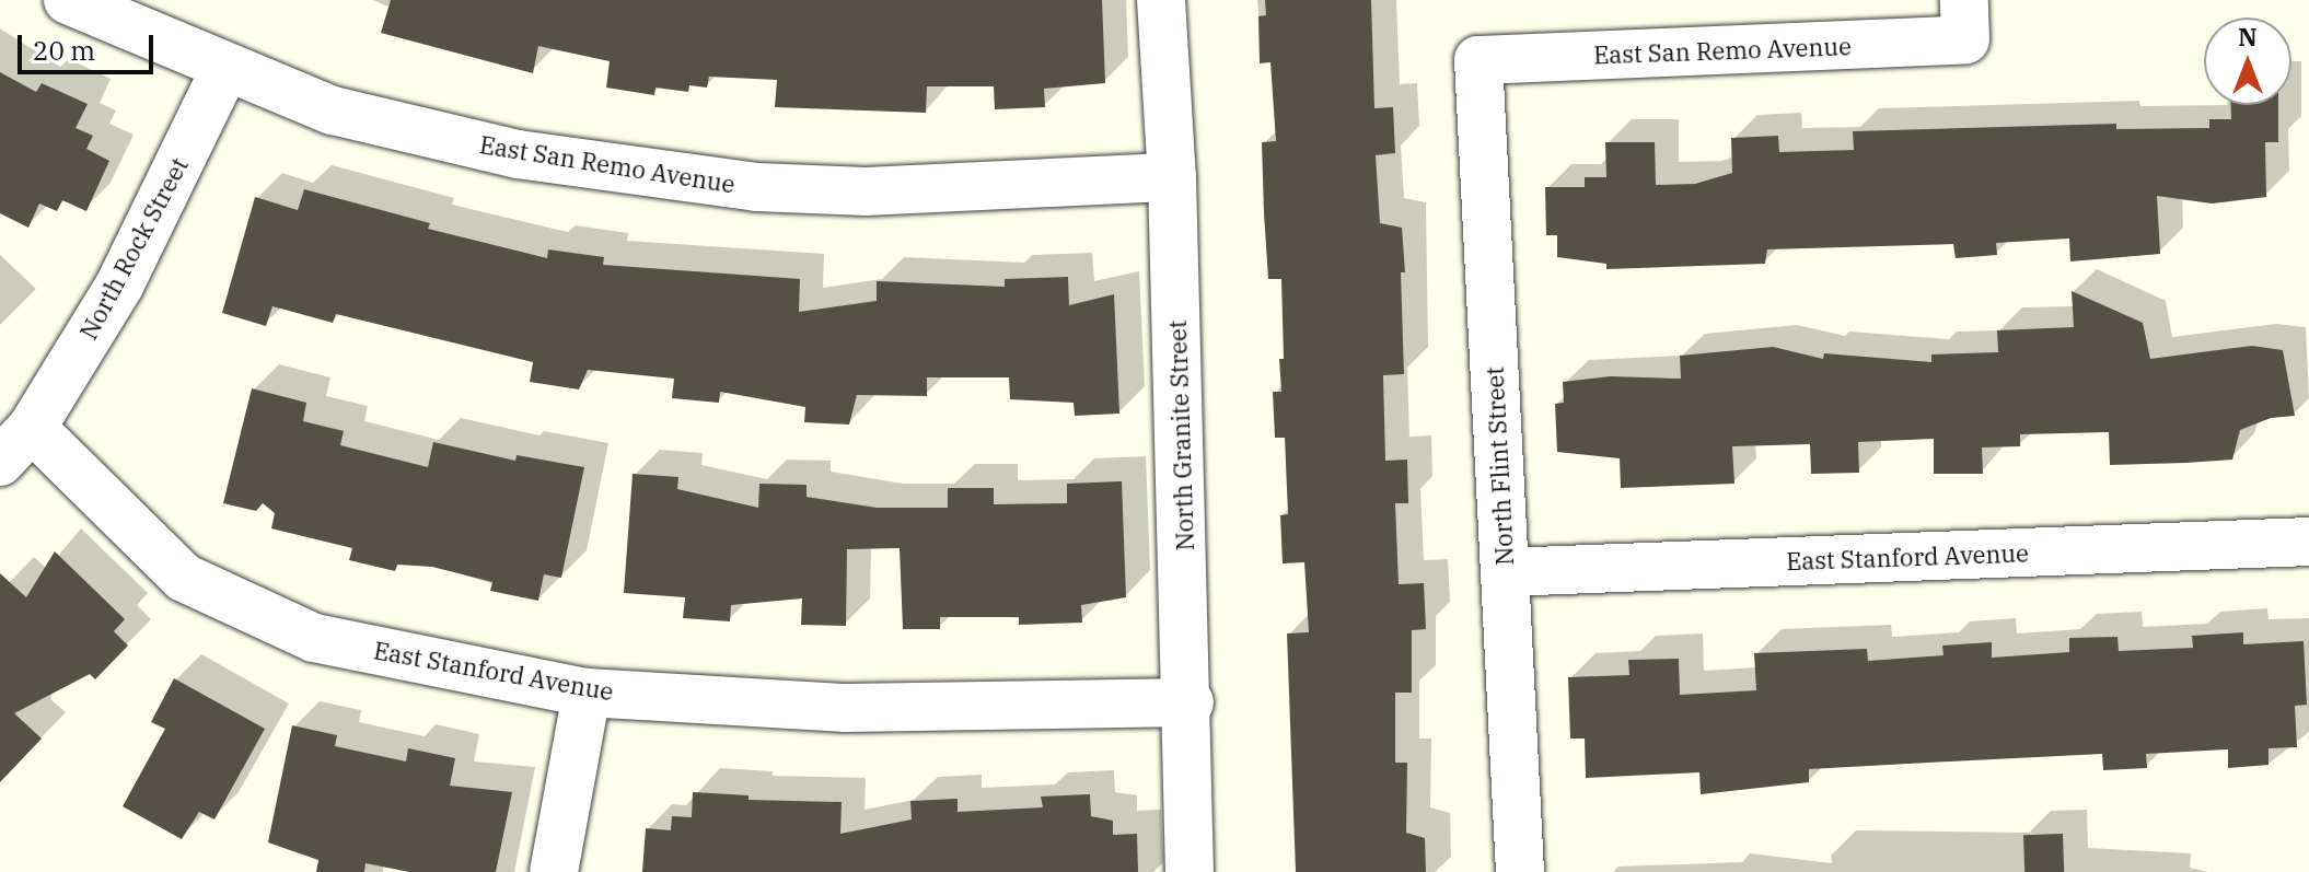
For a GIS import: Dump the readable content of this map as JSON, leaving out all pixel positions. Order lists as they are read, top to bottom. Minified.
{"streets":{"street":["East San Remo Avenue","North Rock Street","North Granite Street","North Flint Street","East Stanford Avenue"]},"crossings":[["East San Remo Avenue","North Rock Street"],["East San Remo Avenue","North Granite Street"],["East San Remo Avenue","North Flint Street"],["North Rock Street","East Stanford Avenue"],["North Granite Street","East Stanford Avenue"],["North Flint Street","East Stanford Avenue"]],"scale_bar":"20 m","north":"top"}
